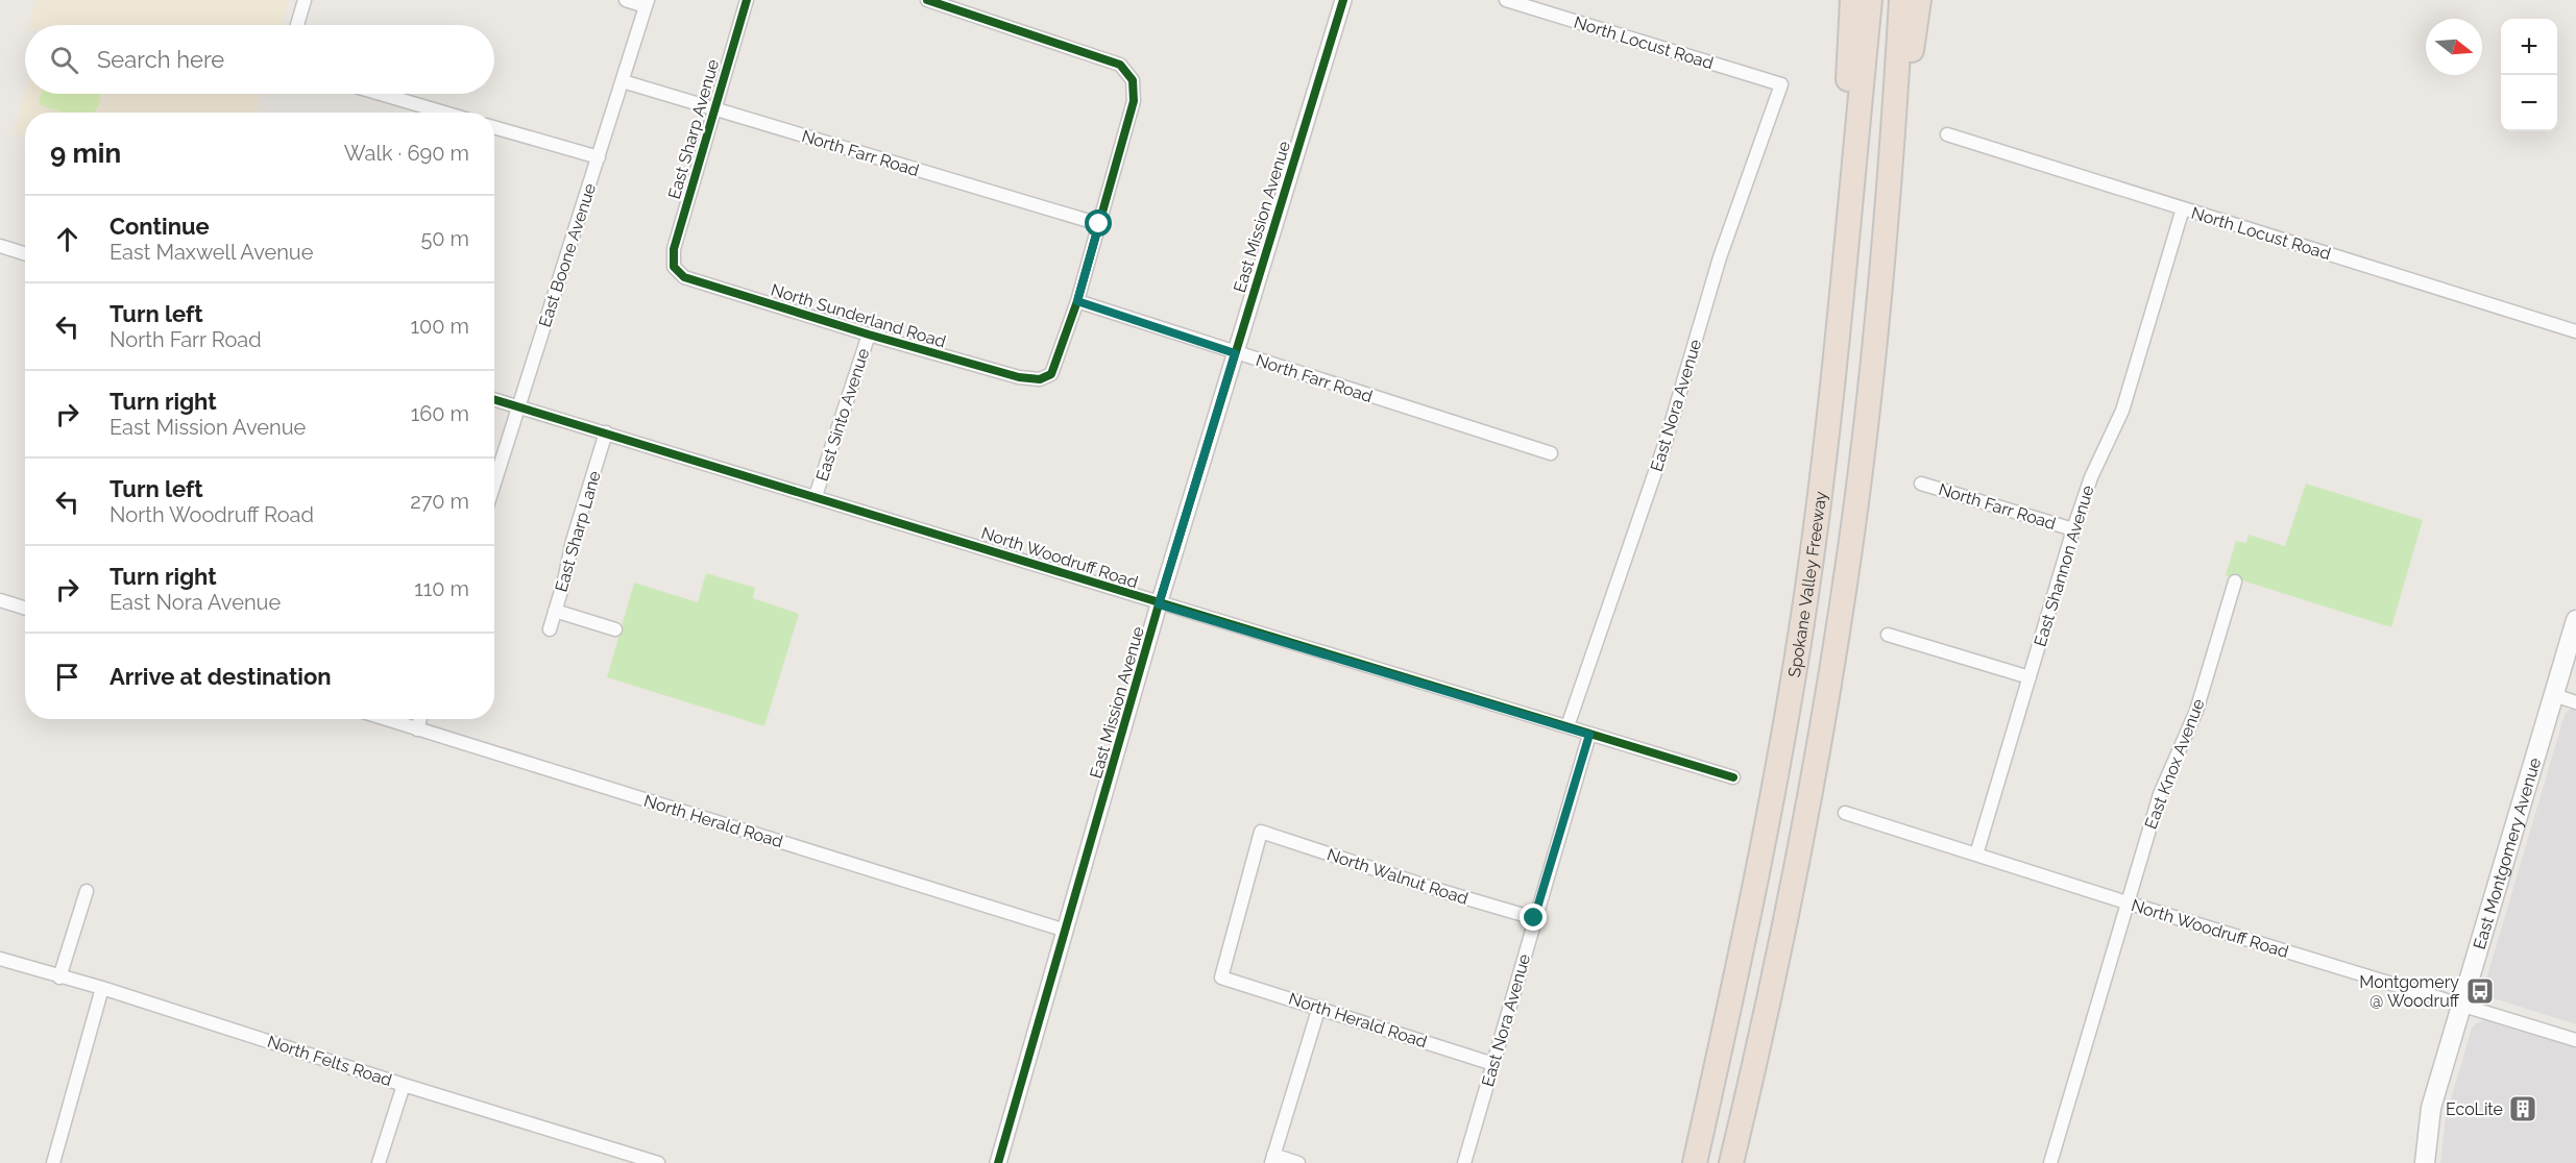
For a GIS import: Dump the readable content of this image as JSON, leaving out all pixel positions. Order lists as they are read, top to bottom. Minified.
{"streets":{"highway":["Spokane Valley Freeway"],"main road":["East Montgomery Avenue"],"street":["North Locust Road","East Sharp Avenue","North Farr Road","East Mission Avenue","East Boone Avenue","North Sunderland Road","East Nora Avenue","East Sinto Avenue","East Sharp Lane","North Woodruff Road","East Shannon Avenue","East Knox Avenue","North Herald Road","North Walnut Road","North Felts Road"]},"crossings":[["North Locust Road","East Nora Avenue"],["North Locust Road","East Shannon Avenue"],["East Sharp Avenue","North Farr Road"],["East Sharp Avenue","North Sunderland Road"],["North Farr Road","East Mission Avenue"],["North Farr Road","East Boone Avenue"],["North Farr Road","North Sunderland Road"],["North Farr Road","East Shannon Avenue"],["East Mission Avenue","North Woodruff Road"],["East Mission Avenue","North Herald Road"],["East Boone Avenue","North Woodruff Road"],["North Sunderland Road","East Sinto Avenue"],["East Nora Avenue","North Woodruff Road"],["East Nora Avenue","North Herald Road"],["East Nora Avenue","North Walnut Road"],["East Sinto Avenue","North Woodruff Road"],["East Sharp Lane","North Woodruff Road"],["North Woodruff Road","East Shannon Avenue"],["North Woodruff Road","East Knox Avenue"],["North Woodruff Road","East Montgomery Avenue"],["North Herald Road","North Walnut Road"]],"places":{"bus stop":["Montgomery @ Woodruff"],"building":["EcoLite"]},"north":"right","page":{"map_buttons":["+","−"],"search":"Search here","heading":["9 min","Walk · 690 m"],"list":[["Continue","East Maxwell Avenue","50 m"],["Turn left","North Farr Road","100 m"],["Turn right","East Mission Avenue","160 m"],["Turn left","North Woodruff Road","270 m"],["Turn right","East Nora Avenue","110 m"],"Arrive at destination"]}}
